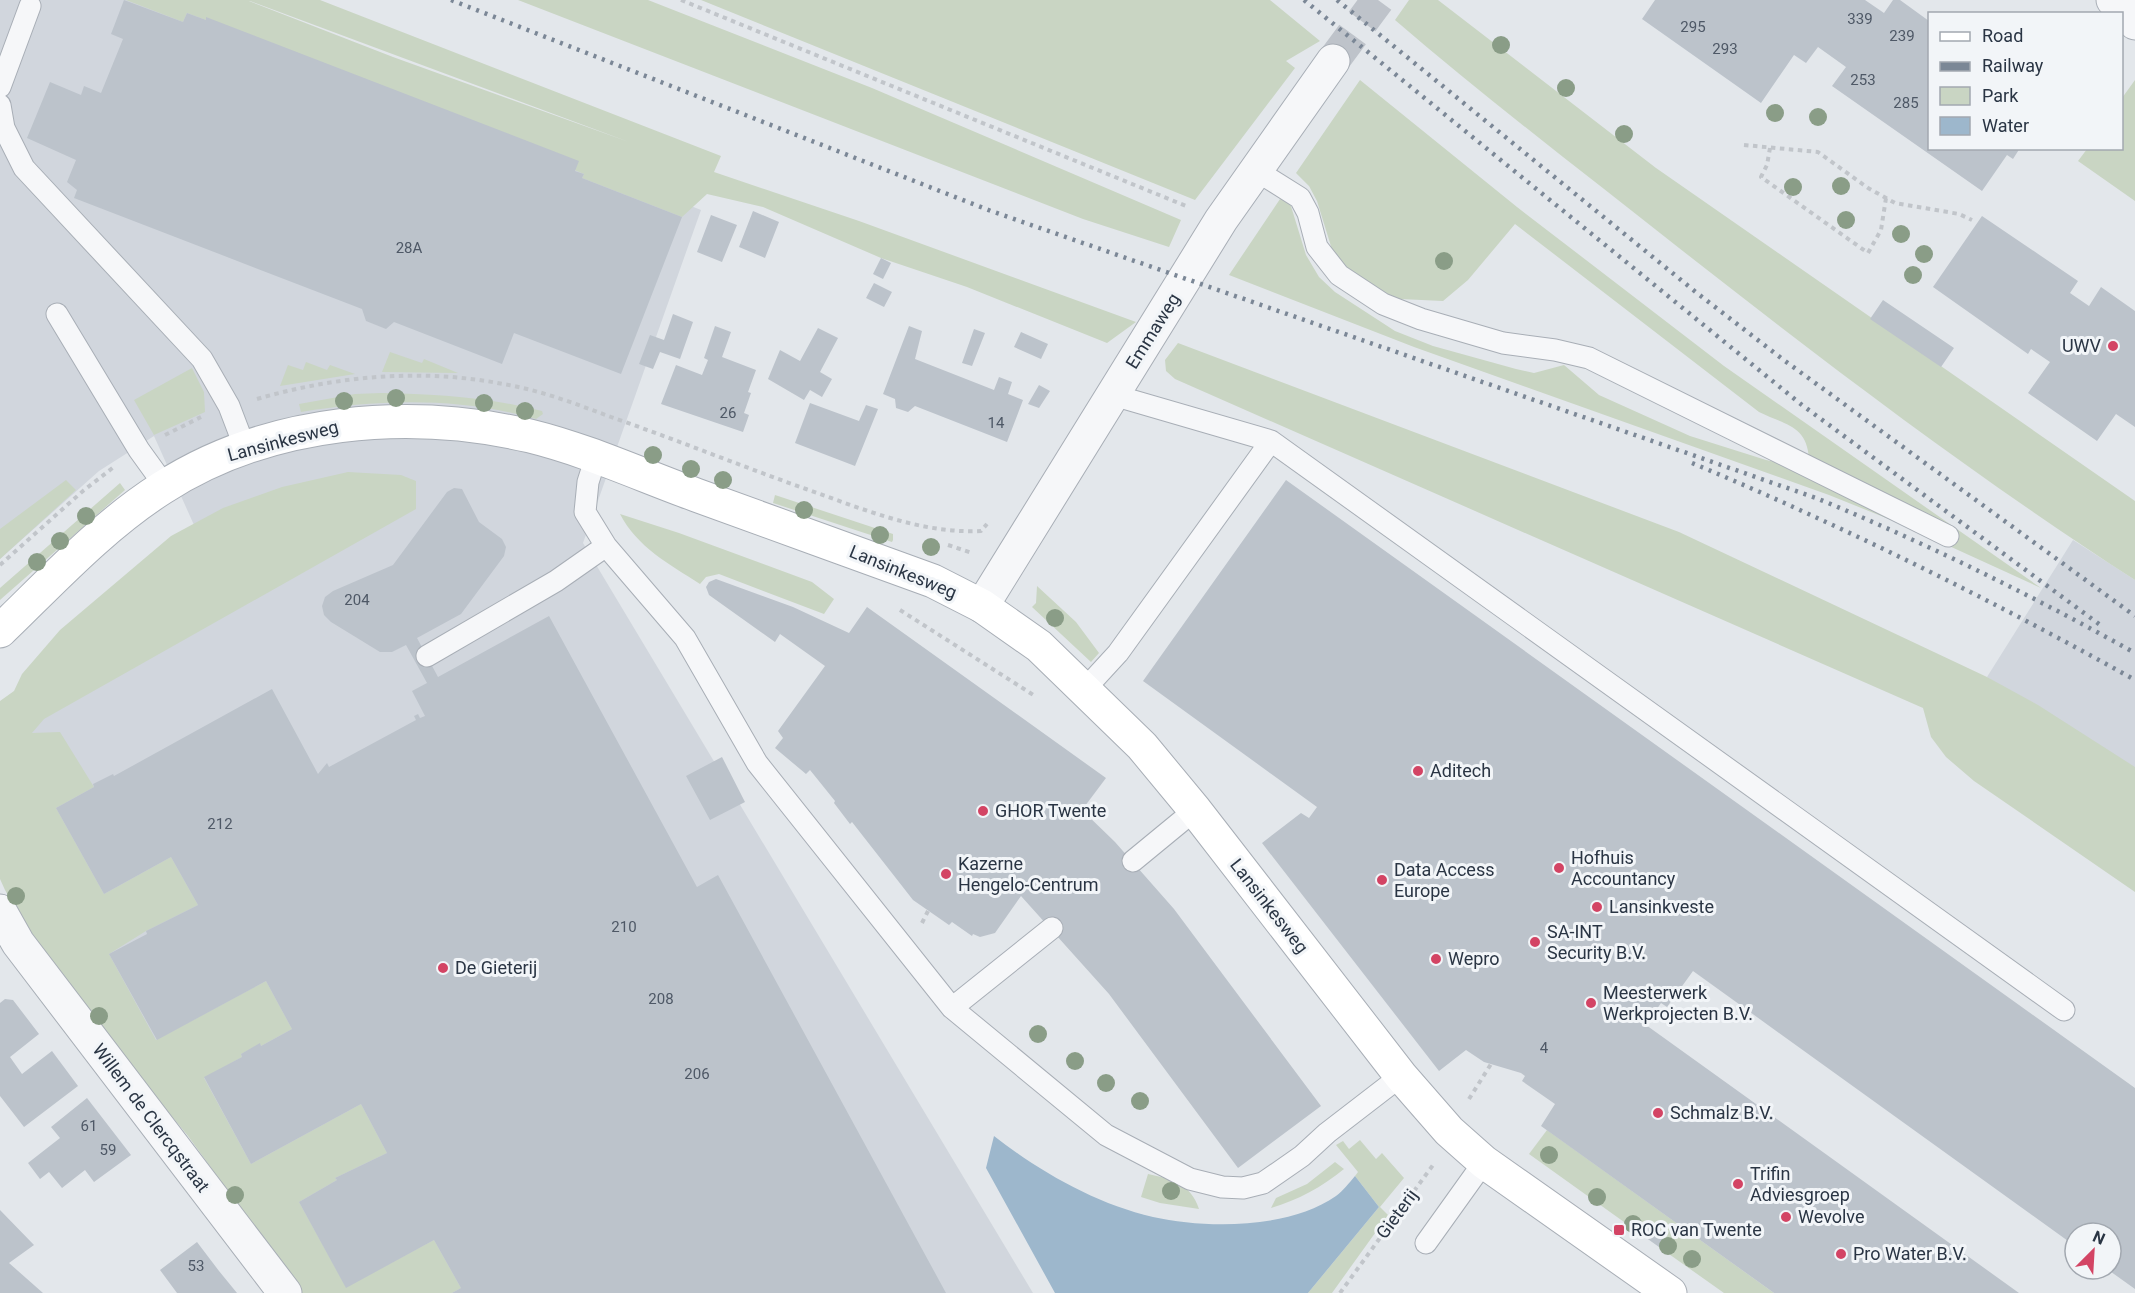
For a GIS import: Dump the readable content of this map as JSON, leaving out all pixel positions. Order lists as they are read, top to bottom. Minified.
{"streets":{"main road":["Lansinkesweg"],"street":["Emmaweg","Willem de Clercqstraat"],"path":["Gieterij"]},"crossings":[["Emmaweg","Lansinkesweg"],["Lansinkesweg","Gieterij"]],"places":{"other":["UWV","Aditech","GHOR Twente","Hofhuis Accountancy","Kazerne Hengelo-Centrum","Data Access Europe","Lansinkveste","SA-INT Security B.V.","Wepro","De Gieterij","Meesterwerk Werkprojecten B.V.","Schmalz B.V.","Trifin Adviesgroep","Wevolve","Pro Water B.V."],"transit":["ROC van Twente"]},"house_numbers":["339","295","239","293","253","285","28A","26","14","204","212","210","208","4","206","61","59","53"],"legend":["Road","Railway","Park","Water"],"north":"top right"}
